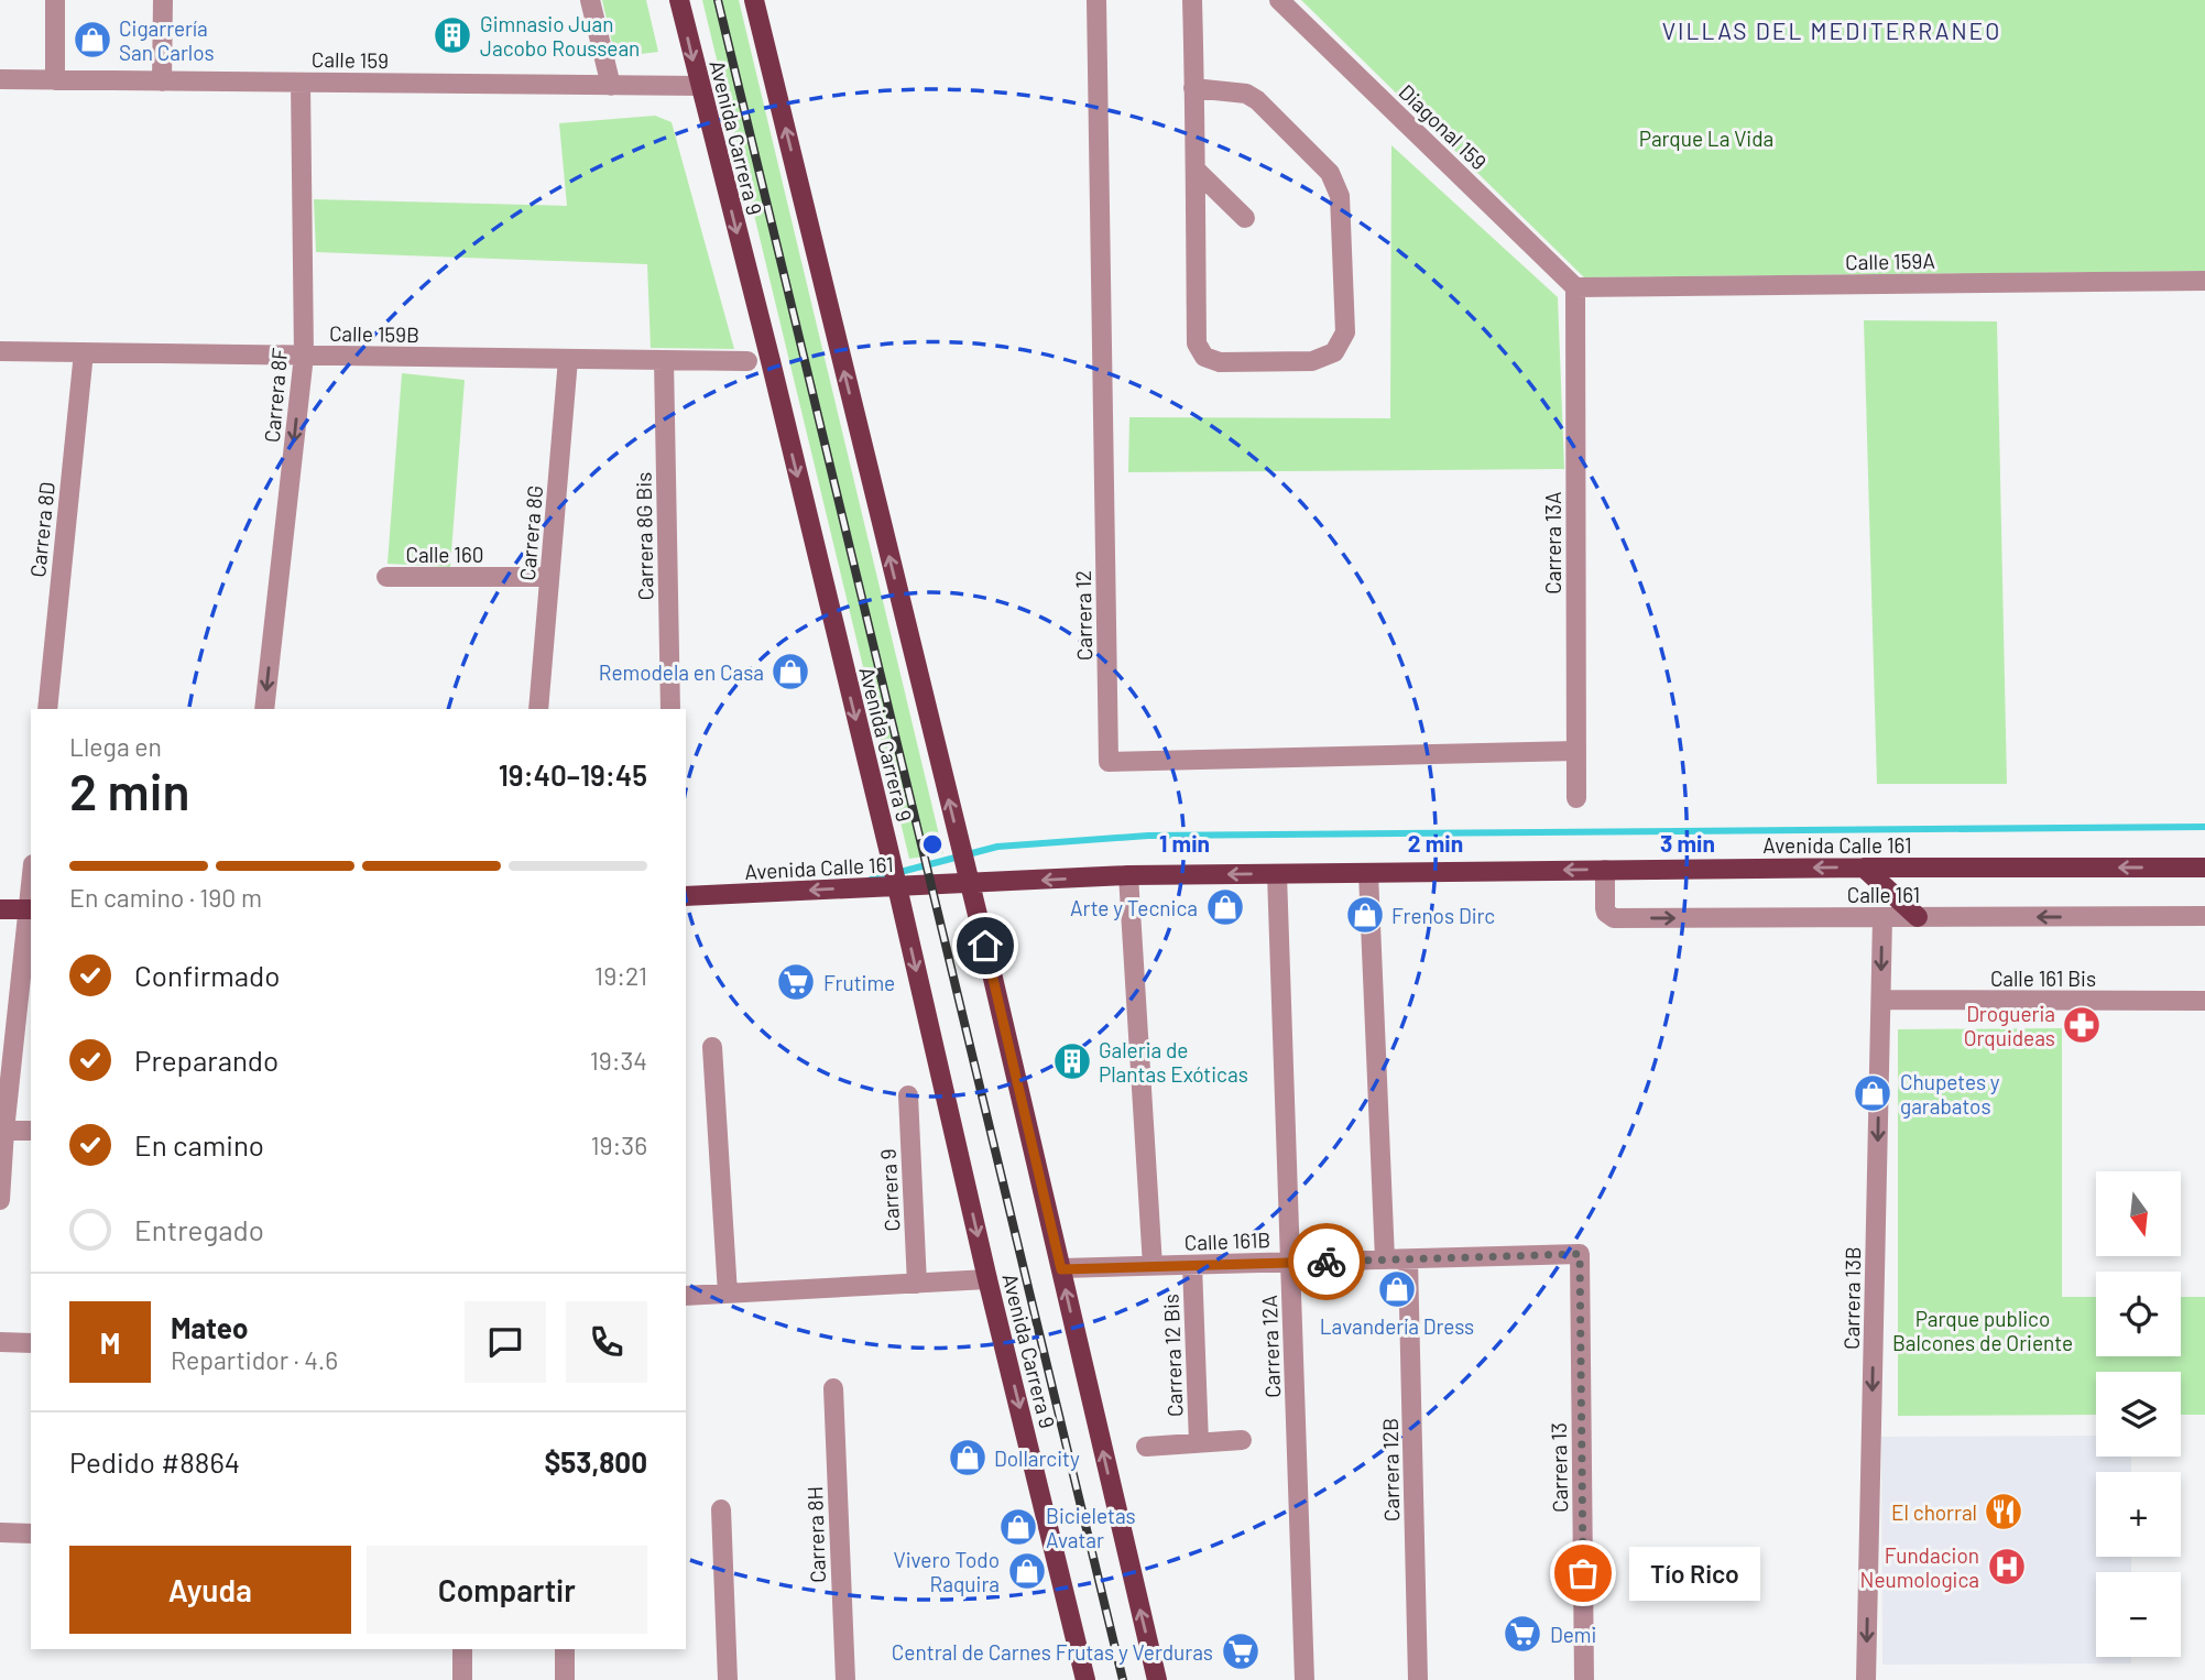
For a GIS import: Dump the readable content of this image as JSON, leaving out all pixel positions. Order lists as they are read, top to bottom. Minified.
{"streets":{"main road":["Avenida Carrera 9","Avenida Calle 161"],"street":["Calle 159","Diagonal 159","Calle 159A","Calle 159B","Carrera 8F","Carrera 8D","Carrera 8G","Carrera 8G Bis","Carrera 13A","Calle 160","Carrera 12","Calle 161","Calle 161 Bis","Carrera 9","Calle 161B","Carrera 13B","Carrera 12A","Carrera 12 Bis","Carrera 13","Carrera 12B","Carrera 8H"]},"crossings":[["Calle 159","Avenida Carrera 9"],["Calle 159","Carrera 8F"],["Diagonal 159","Calle 159A"],["Diagonal 159","Carrera 13A"],["Avenida Carrera 9","Avenida Calle 161"],["Calle 159A","Carrera 13A"],["Calle 159B","Carrera 8F"],["Calle 159B","Carrera 8D"],["Calle 159B","Carrera 8G"],["Calle 159B","Carrera 8G Bis"],["Carrera 8G","Calle 160"],["Carrera 13A","Carrera 12"],["Avenida Calle 161","Calle 161"],["Avenida Calle 161","Carrera 12A"],["Calle 161","Carrera 13B"],["Calle 161 Bis","Carrera 13B"],["Calle 161B","Carrera 12A"],["Calle 161B","Carrera 12 Bis"],["Calle 161B","Carrera 13"],["Calle 161B","Carrera 12B"]],"one_way":["Carrera 8F","Avenida Calle 161","Carrera 13B"],"districts":["VILLAS DEL MEDITERRANEO"],"parks":["Parque La Vida","Parque publico Balcones de Oriente"],"places":{"building":["Gimnasio Juan Jacobo Roussean","Galeria de Plantas Exóticas"],"shop":["Cigarrería San Carlos","Remodela en Casa","Arte y Tecnica","Frenos Dirc","Chupetes y garabatos","Lavandería Dress","Dollarcity","Bicieletas Avatar","Vivero Todo Raquira"],"supermarket":["Frutime","Demi","Central de Carnes Frutas y Verduras"],"pharmacy":["Drogueria Orquideas"],"restaurant":["El chorral"],"hospital":["Fundacion Neumologica"],"other":["Tío Rico"]},"north":"bottom","page":{"heading":["2 min","Llega en","19:40–19:45"],"panel":["Mateo","Repartidor · 4.6","Pedido #8864","$53,800"],"bar":"En camino · 190 m","list":[["Confirmado","19:21"],["Preparando","19:34"],["En camino","19:36"],"Entregado"],"map_buttons":["+","−"],"round":"M","buttons":["Ayuda","Compartir"],"bubble":"Tío Rico"},"rings":["1 min","2 min","3 min"]}
